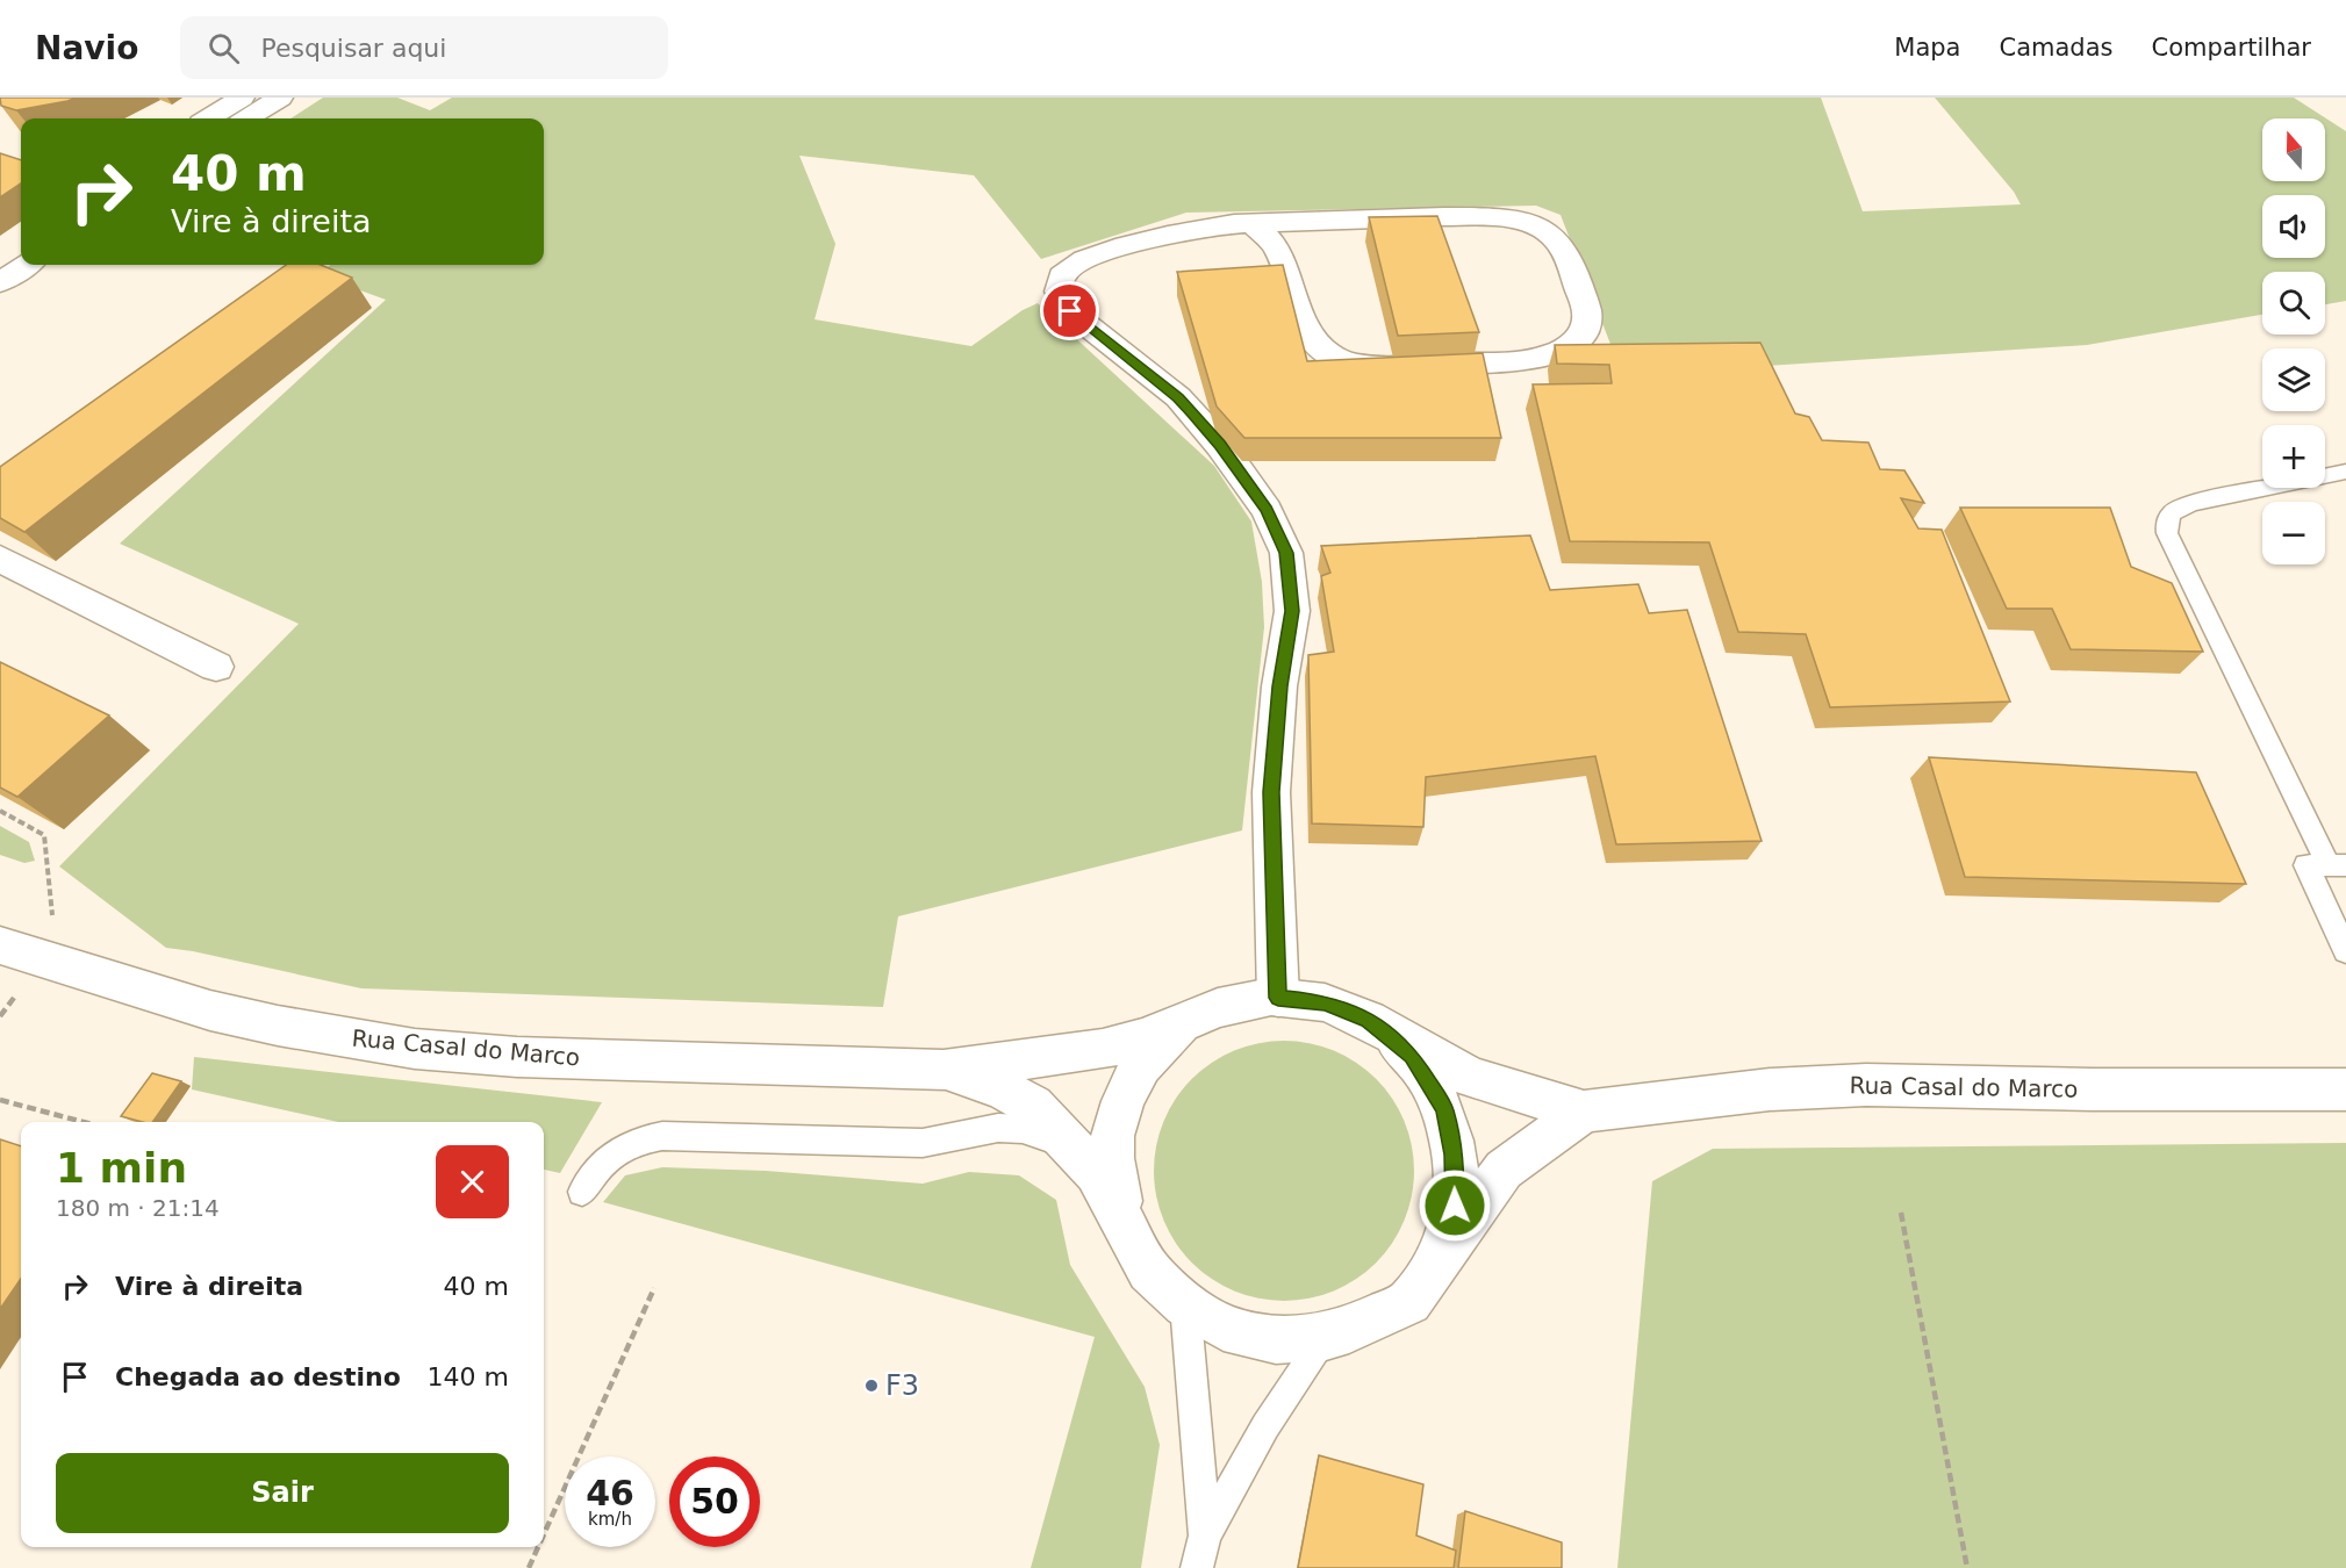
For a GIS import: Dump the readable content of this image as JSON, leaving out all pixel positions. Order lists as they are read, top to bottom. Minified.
{"streets":{"main road":["Rua Casal do Marco"]},"places":["F3"],"north":"top","page":{"header":"Navio","search":"Pesquisar aqui","nav":["Mapa","Camadas","Compartilhar"],"map_buttons":["+","−"],"turn":["40 m","Vire à direita"],"heading":["1 min","180 m · 21:14"],"list":[{"name":"Vire à direita","value":"40 m"},{"name":"Chegada ao destino","value":"140 m"}],"buttons":"Sair","speed":"46 km/h","limit":"50"}}
